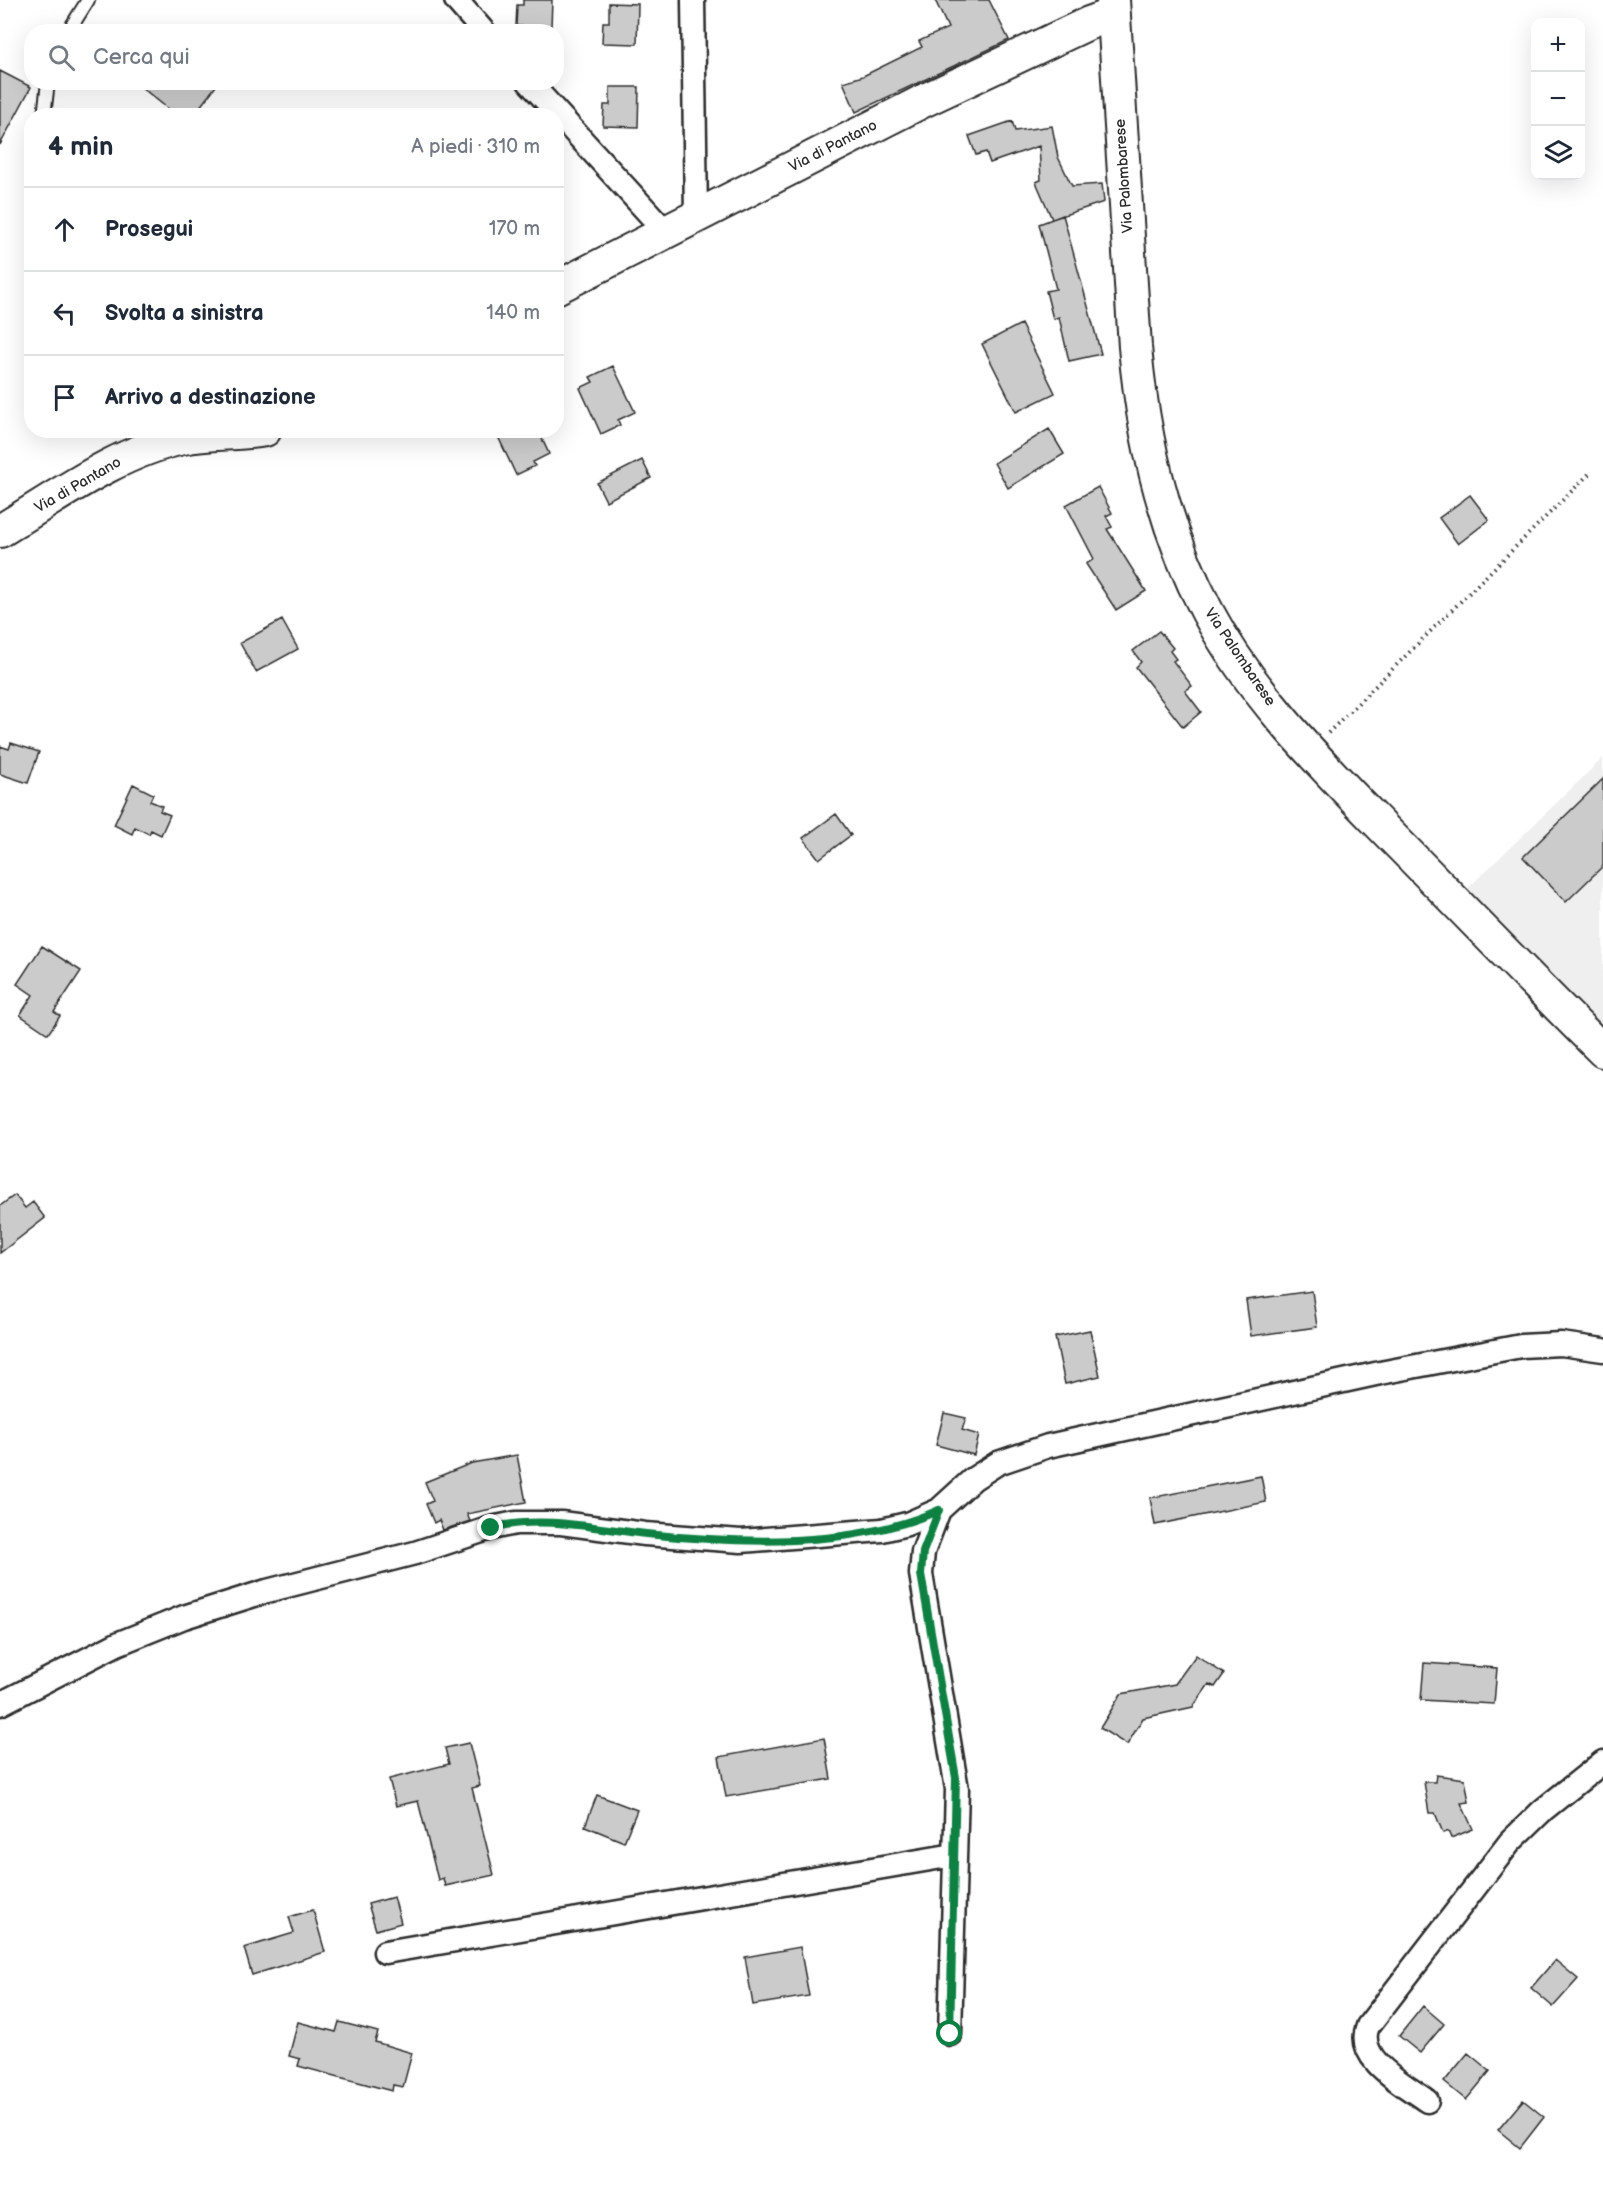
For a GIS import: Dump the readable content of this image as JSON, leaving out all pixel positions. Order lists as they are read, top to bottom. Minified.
{"streets":{"main road":["Via di Pantano","Via Palombarese"]},"crossings":[["Via di Pantano","Via Palombarese"]],"page":{"map_buttons":["+","−"],"search":"Cerca qui","heading":["4 min","A piedi · 310 m"],"list":[["Prosegui","170 m"],["Svolta a sinistra","140 m"],"Arrivo a destinazione"]}}
